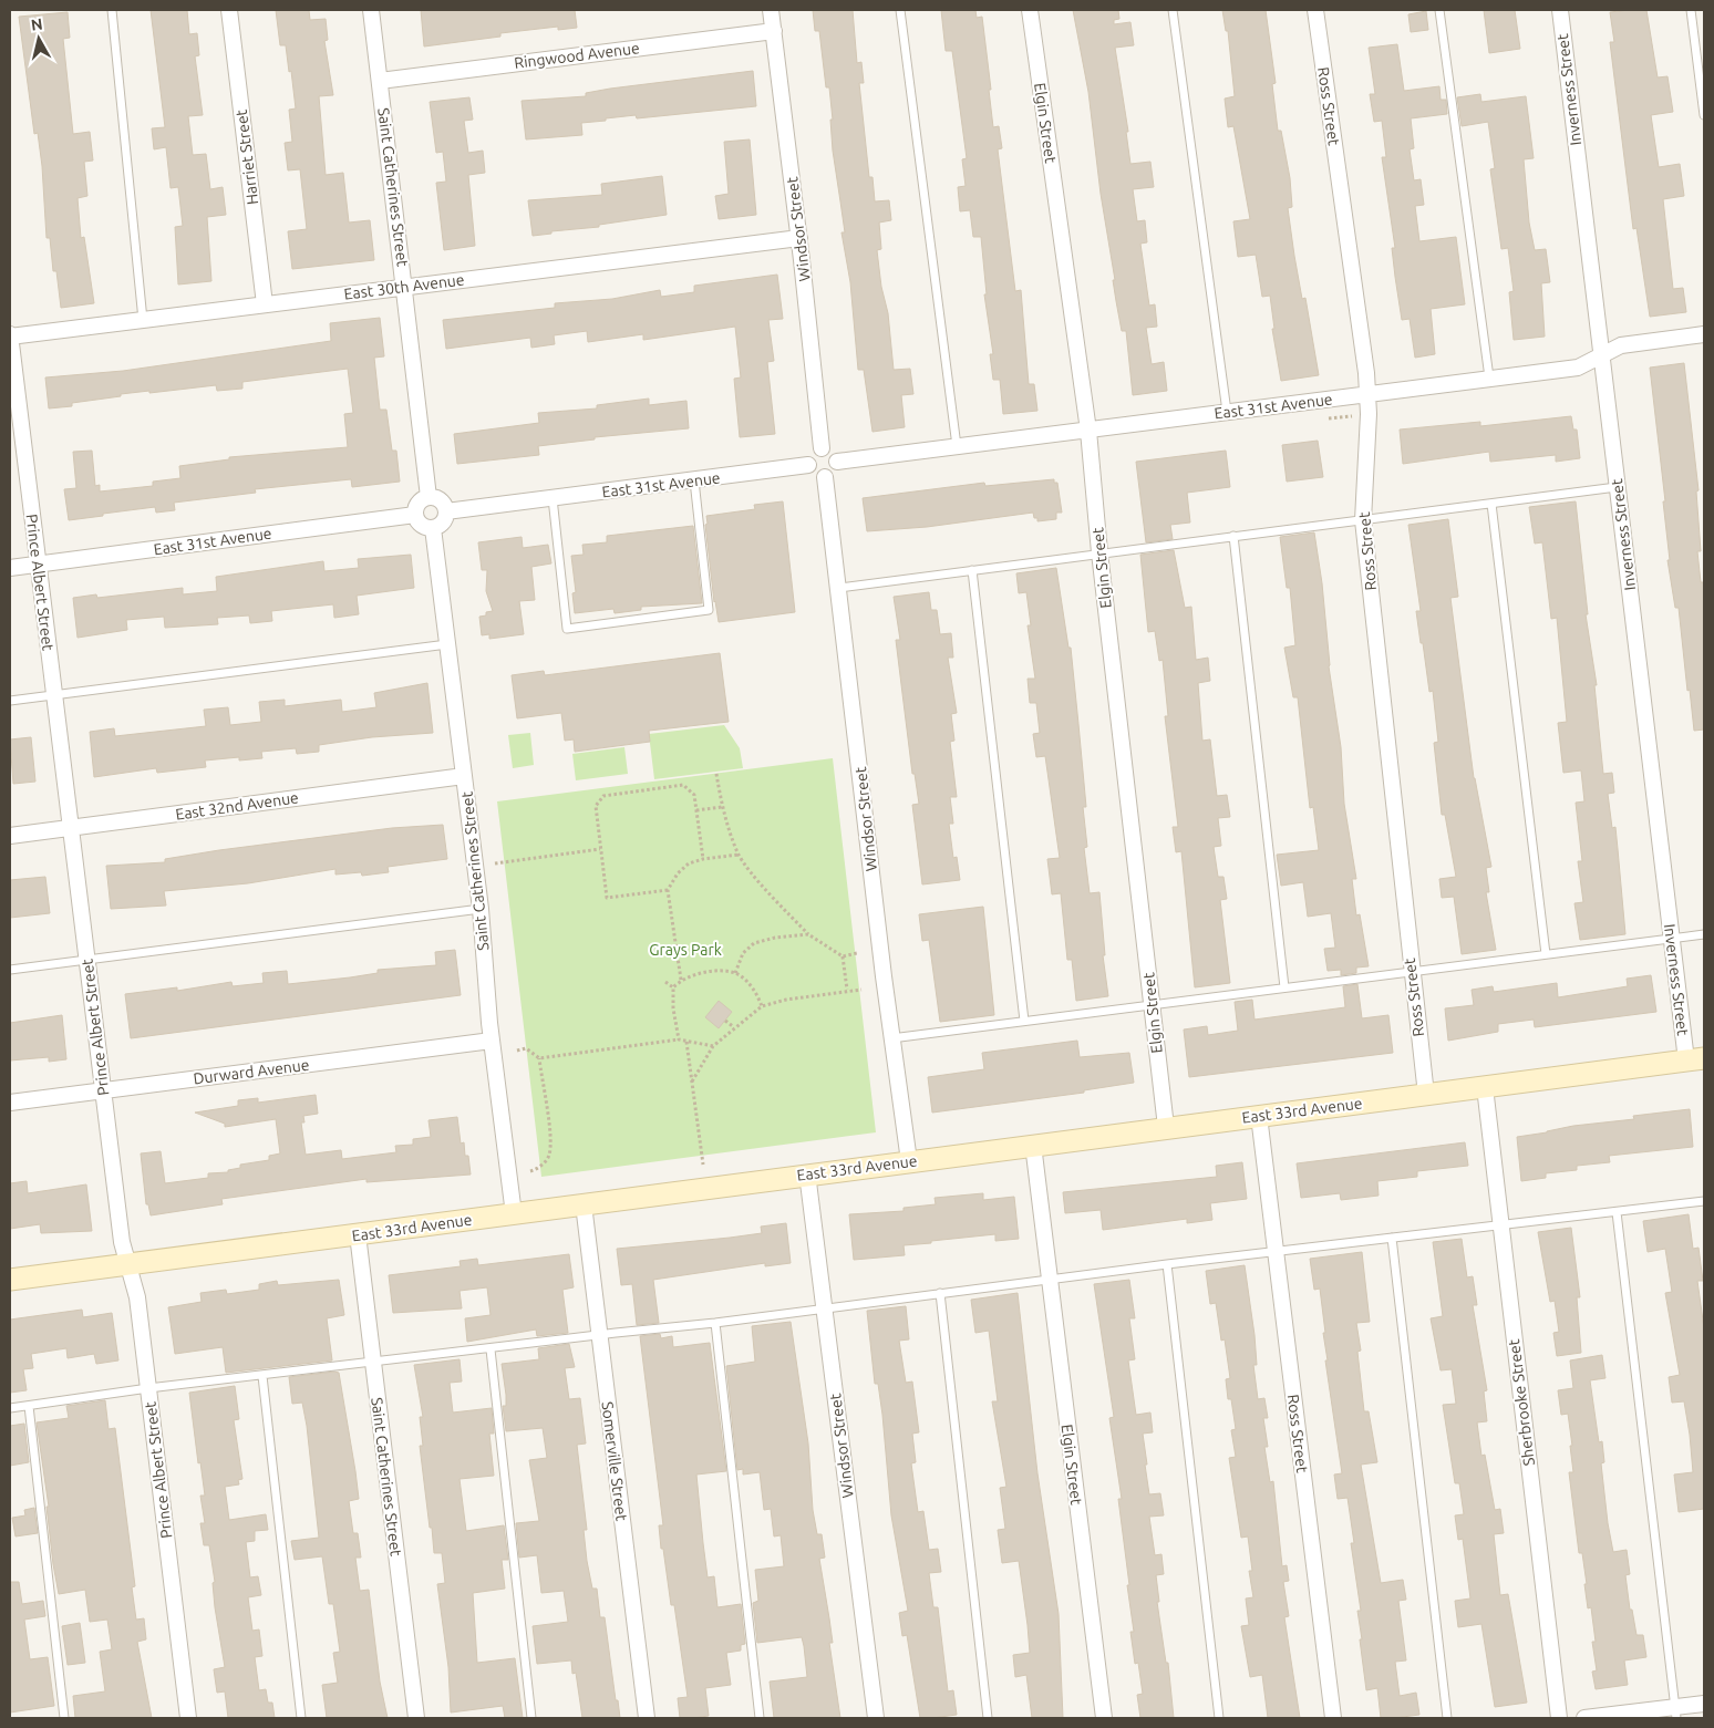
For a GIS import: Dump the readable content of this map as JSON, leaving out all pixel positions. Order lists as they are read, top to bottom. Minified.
{"streets":{"street":["Ringwood Avenue","Inverness Street","Ross Street","Elgin Street","Harriet Street","Saint Catherines Street","Windsor Street","East 30th Avenue","East 31st Avenue","Prince Albert Street","East 32nd Avenue","Durward Avenue","East 33rd Avenue","Sherbrooke Street","Somerville Street"]},"crossings":[["Ringwood Avenue","Saint Catherines Street"],["Ringwood Avenue","Windsor Street"],["Inverness Street","East 31st Avenue"],["Inverness Street","East 33rd Avenue"],["Ross Street","East 31st Avenue"],["Ross Street","East 33rd Avenue"],["Elgin Street","East 31st Avenue"],["Elgin Street","East 33rd Avenue"],["Harriet Street","East 30th Avenue"],["Saint Catherines Street","East 30th Avenue"],["Saint Catherines Street","East 31st Avenue"],["Saint Catherines Street","East 32nd Avenue"],["Saint Catherines Street","Durward Avenue"],["Saint Catherines Street","East 33rd Avenue"],["Windsor Street","East 30th Avenue"],["Windsor Street","East 31st Avenue"],["Windsor Street","East 33rd Avenue"],["East 30th Avenue","Prince Albert Street"],["East 31st Avenue","Prince Albert Street"],["Prince Albert Street","East 32nd Avenue"],["Prince Albert Street","Durward Avenue"],["Prince Albert Street","East 33rd Avenue"],["East 33rd Avenue","Sherbrooke Street"],["East 33rd Avenue","Somerville Street"]],"parks":["Grays Park"],"north":"top"}
